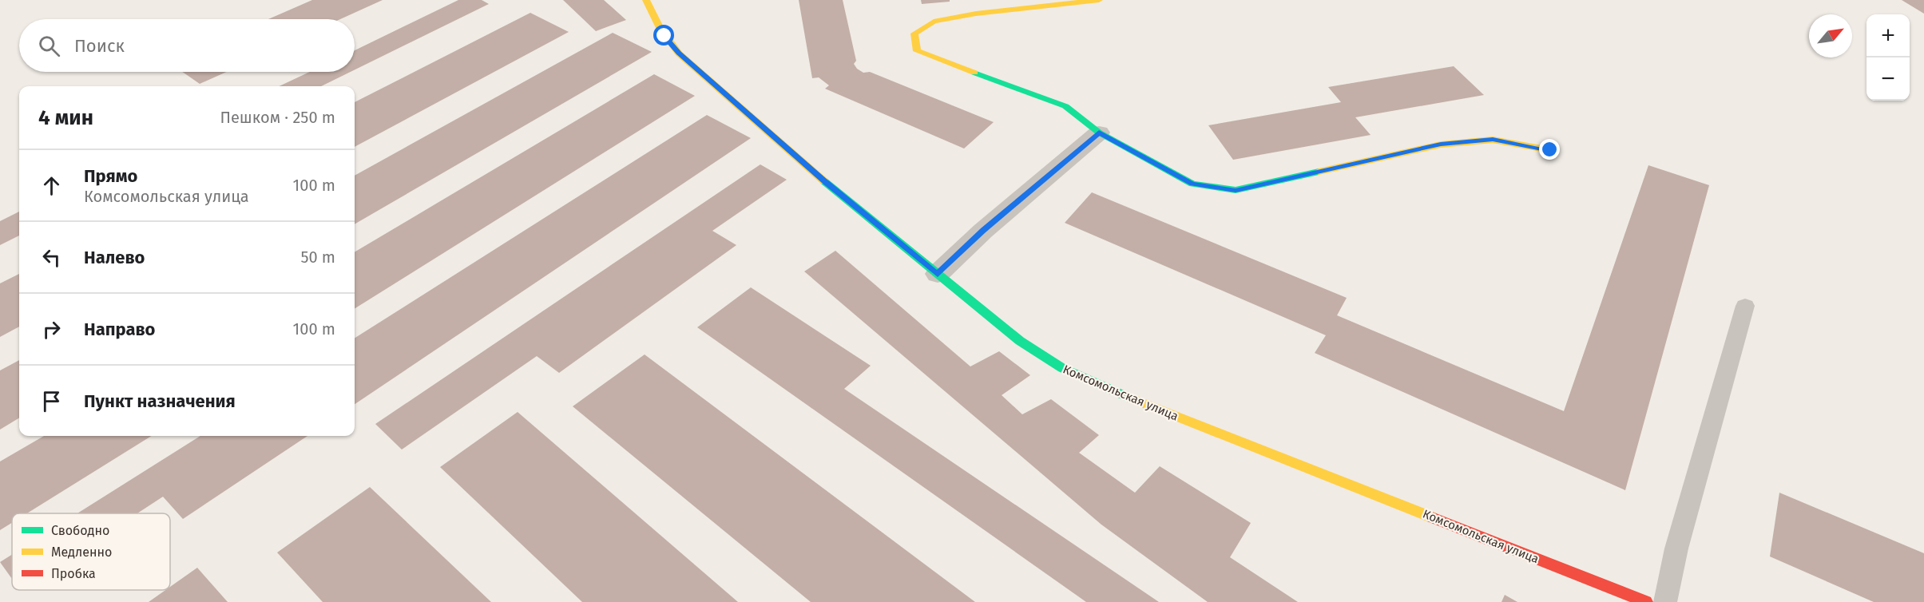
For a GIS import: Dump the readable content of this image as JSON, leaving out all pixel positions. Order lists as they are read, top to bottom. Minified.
{"streets":{"street":["Комсомольская улица"]},"legend":["Свободно","Медленно","Пробка"],"north":"top right","page":{"map_buttons":["+","−"],"search":"Поиск","heading":["4 мин","Пешком · 250 m"],"list":[["Прямо","Комсомольская улица","100 m"],["Налево","50 m"],["Направо","100 m"],"Пункт назначения"]}}
